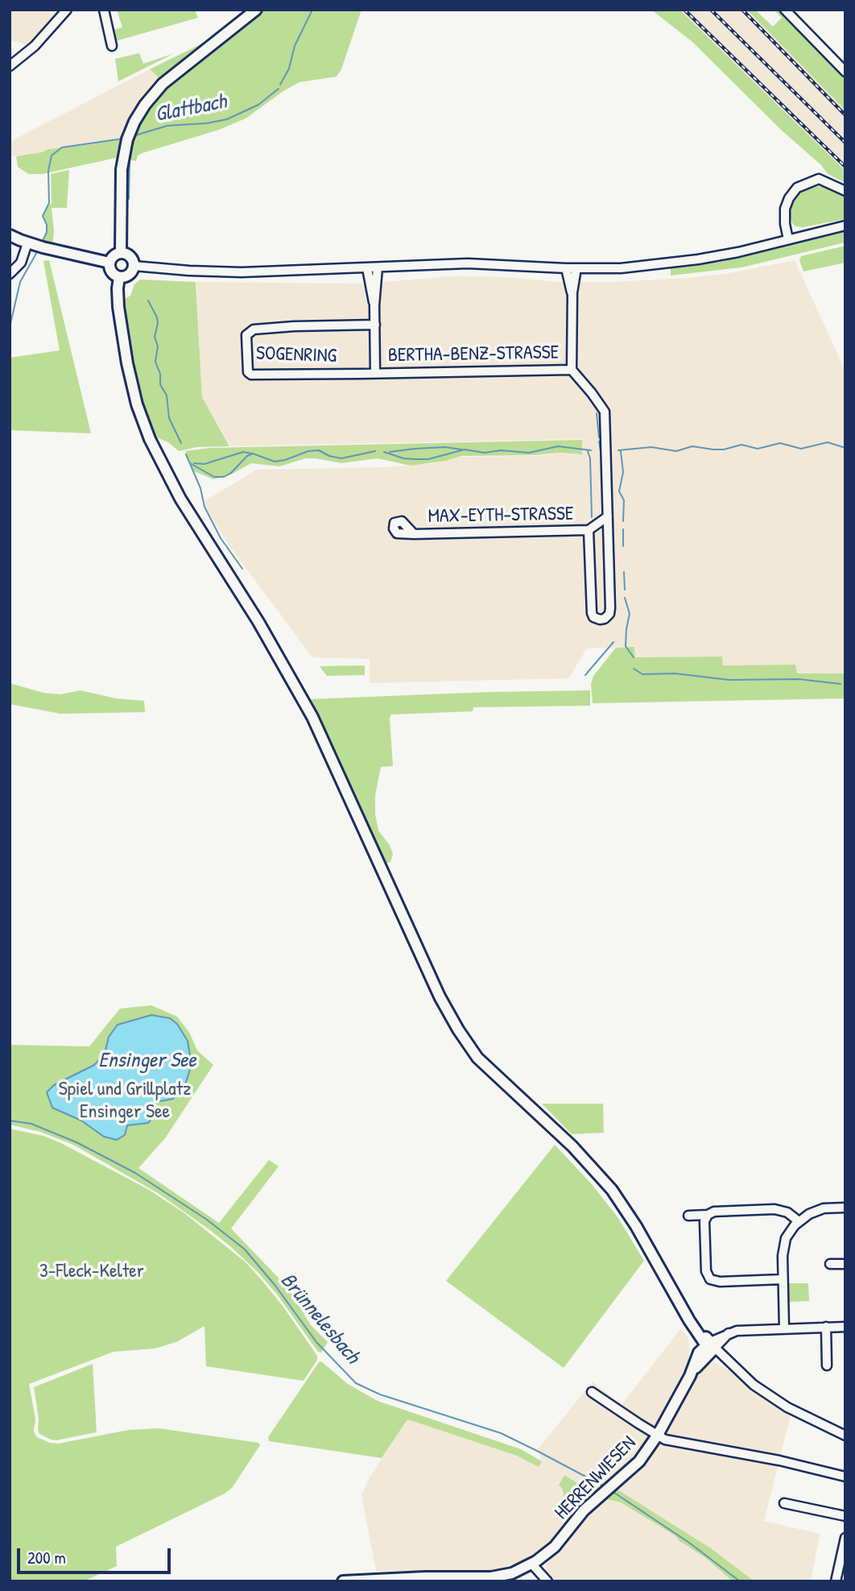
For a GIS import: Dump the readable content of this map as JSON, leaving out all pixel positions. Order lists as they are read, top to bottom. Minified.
{"streets":{"main road":["HERRENWIESEN"],"street":["BERTHA-BENZ-STRASSE","SOGENRING","MAX-EYTH-STRASSE"]},"crossings":[["BERTHA-BENZ-STRASSE","SOGENRING"]],"water":["Glattbach","Ensinger See","Brünnelesbach"],"parks":["Spiel und Grillplatz Ensinger See","3-Fleck-Kelter"],"scale_bar":"200 m"}
